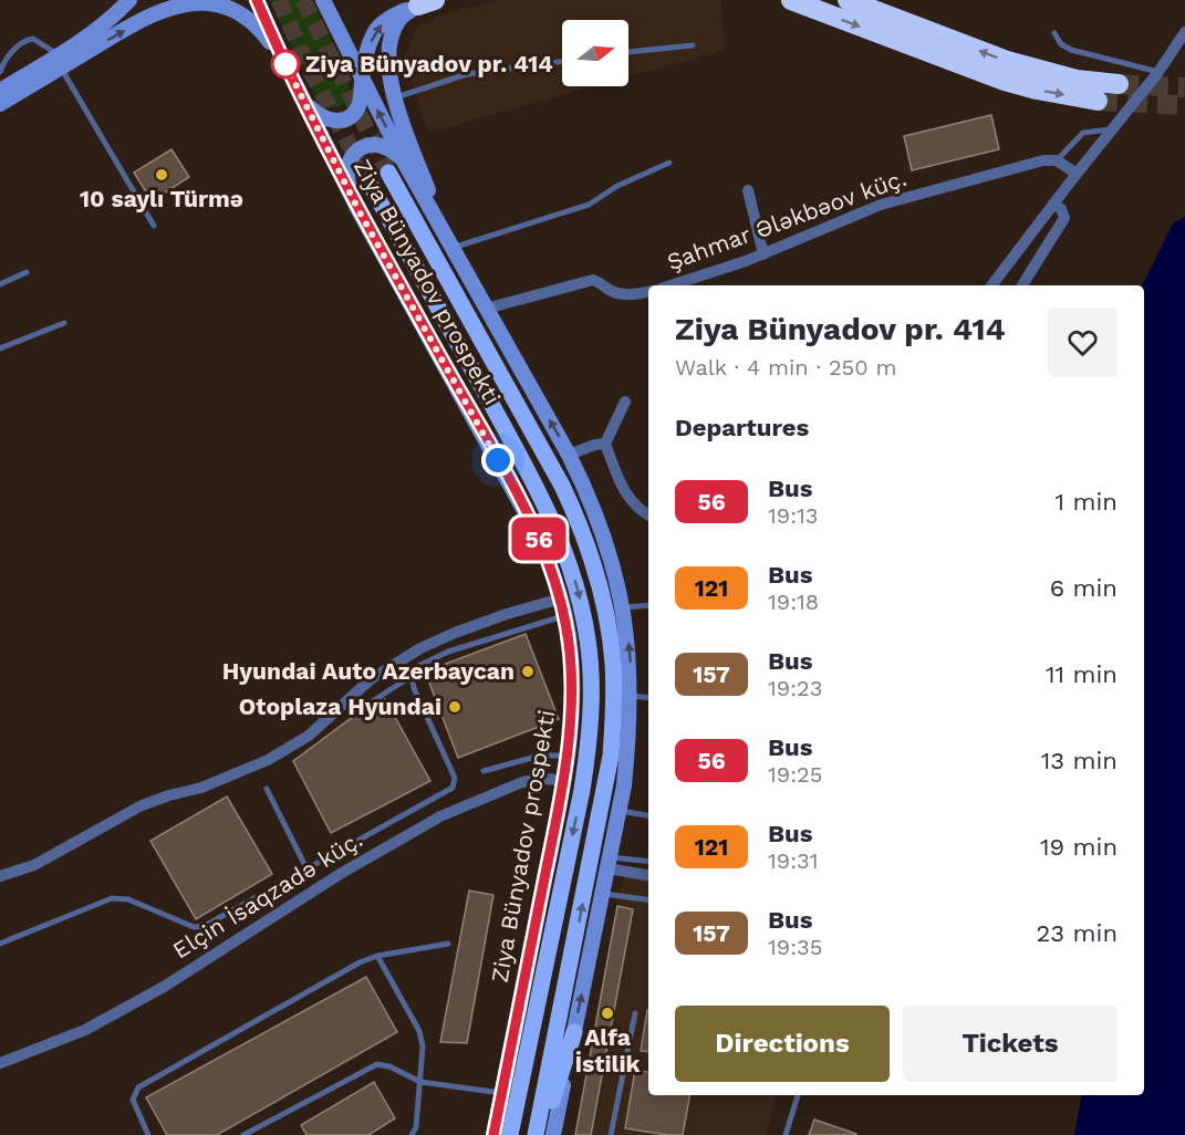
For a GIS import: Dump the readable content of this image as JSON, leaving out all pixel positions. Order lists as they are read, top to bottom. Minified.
{"streets":{"main road":["Ziya Bünyadov prospekti"],"street":["Şahmar Ələkbəov küç.","Elçin İsaqzadə küç."]},"crossings":[["Şahmar Ələkbəov küç.","Ziya Bünyadov prospekti"],["Ziya Bünyadov prospekti","Elçin İsaqzadə küç."]],"places":["Ziya Bünyadov pr. 414","10 saylı Türmə","Hyundai Auto Azerbaycan","Otoplaza Hyundai","Alfa İstilik"],"lines":["bus line 56"],"north":"right","page":{"on_map":"56","heading":[["Ziya Bünyadov pr. 414","Walk · 4 min · 250 m"],"Departures"],"list":[{"mark":"56","name":"Bus","note":"19:13","value":"1 min"},{"mark":"121","name":"Bus","note":"19:18","value":"6 min"},{"mark":"157","name":"Bus","note":"19:23","value":"11 min"},{"mark":"56","name":"Bus","note":"19:25","value":"13 min"},{"mark":"121","name":"Bus","note":"19:31","value":"19 min"},{"mark":"157","name":"Bus","note":"19:35","value":"23 min"}],"buttons":["Directions","Tickets"]}}
